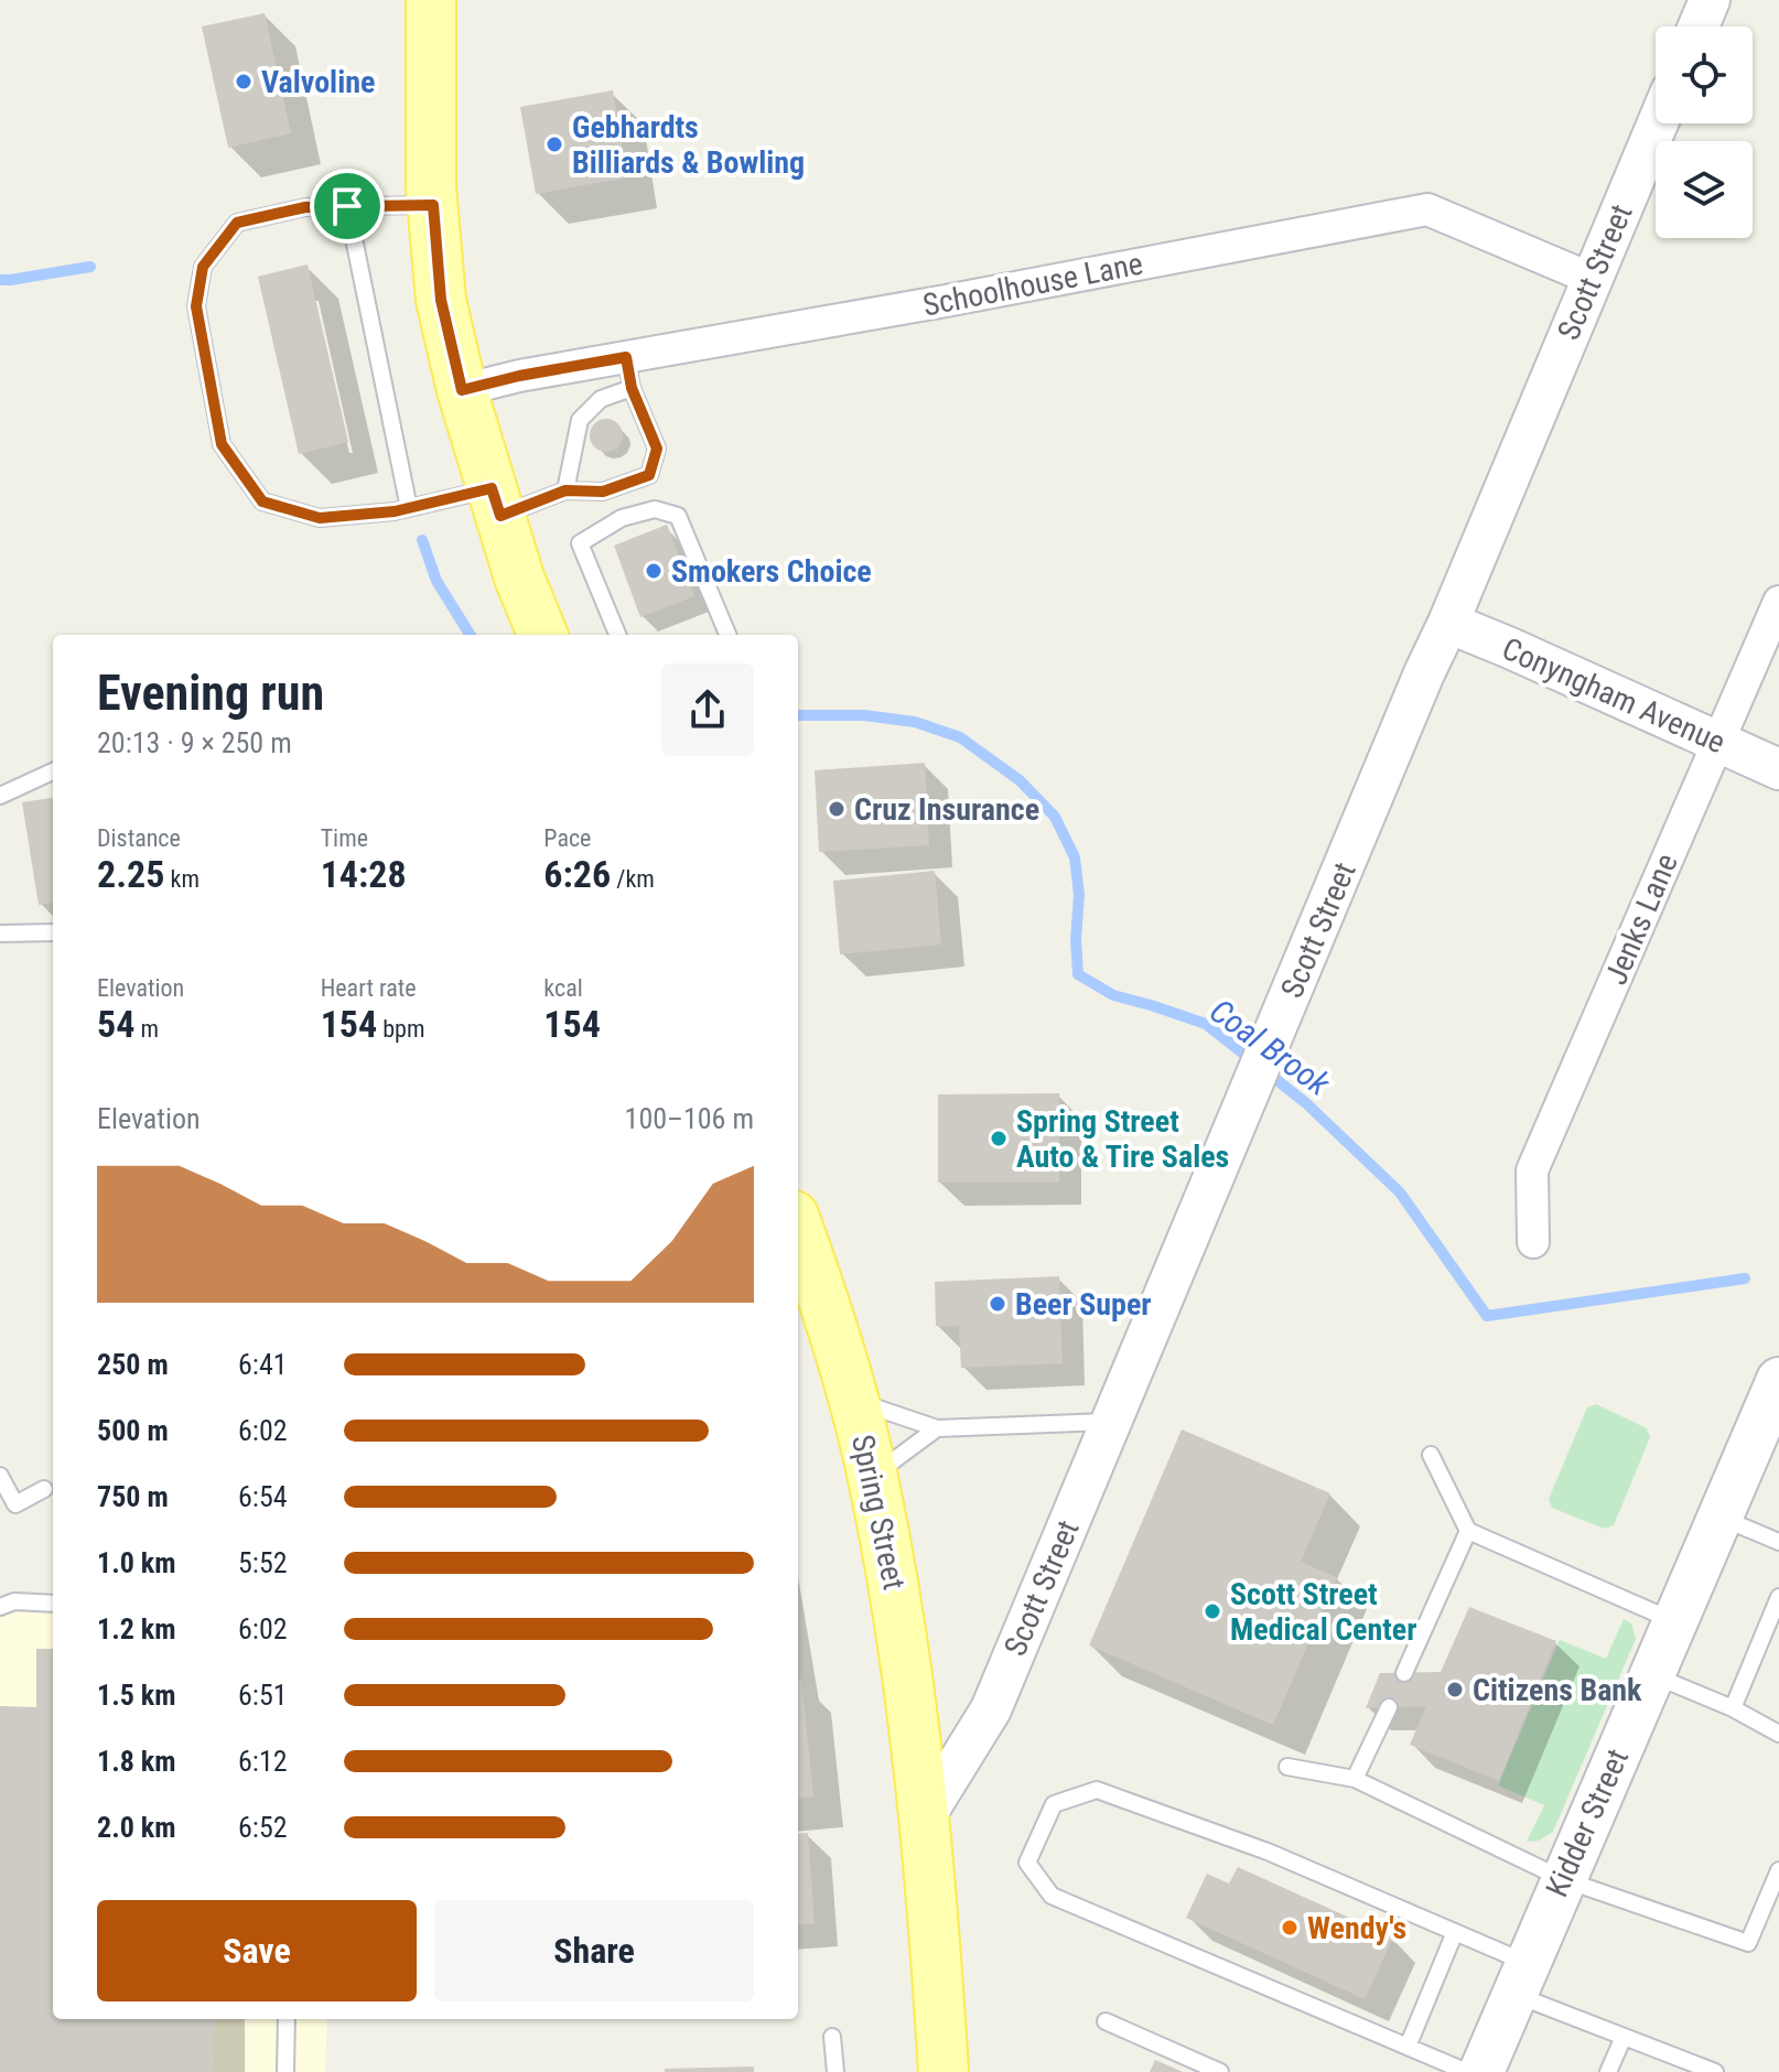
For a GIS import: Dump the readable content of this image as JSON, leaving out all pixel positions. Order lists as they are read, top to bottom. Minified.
{"streets":{"main road":["Spring Street","Kidder Street"],"street":["Scott Street","Schoolhouse Lane","Conyngham Avenue","Jenks Lane"]},"crossings":[["Scott Street","Schoolhouse Lane"],["Scott Street","Conyngham Avenue"],["Scott Street","Spring Street"],["Conyngham Avenue","Jenks Lane"]],"water":["Coal Brook"],"places":["Valvoline","Gebhardts Billiards & Bowling","Smokers Choice","Cruz Insurance","Spring Street Auto & Tire Sales","Beer Super","Scott Street Medical Center","Citizens Bank","Wendy's"],"page":{"heading":["Evening run","20:13 · 9 × 250 m"],"stats":[["Distance","2.25 km"],["Time","14:28"],["Pace","6:26 /km"],["Elevation","54 m"],["Heart rate","154 bpm"],["kcal","154"]],"chart":["Elevation","100–106 m"],"list":[{"name":"250 m","note":"6:41"},{"name":"500 m","note":"6:02"},{"name":"750 m","note":"6:54"},{"name":"1.0 km","note":"5:52"},{"name":"1.2 km","note":"6:02"},{"name":"1.5 km","note":"6:51"},{"name":"1.8 km","note":"6:12"},{"name":"2.0 km","note":"6:52"}],"buttons":["Save","Share"]}}
